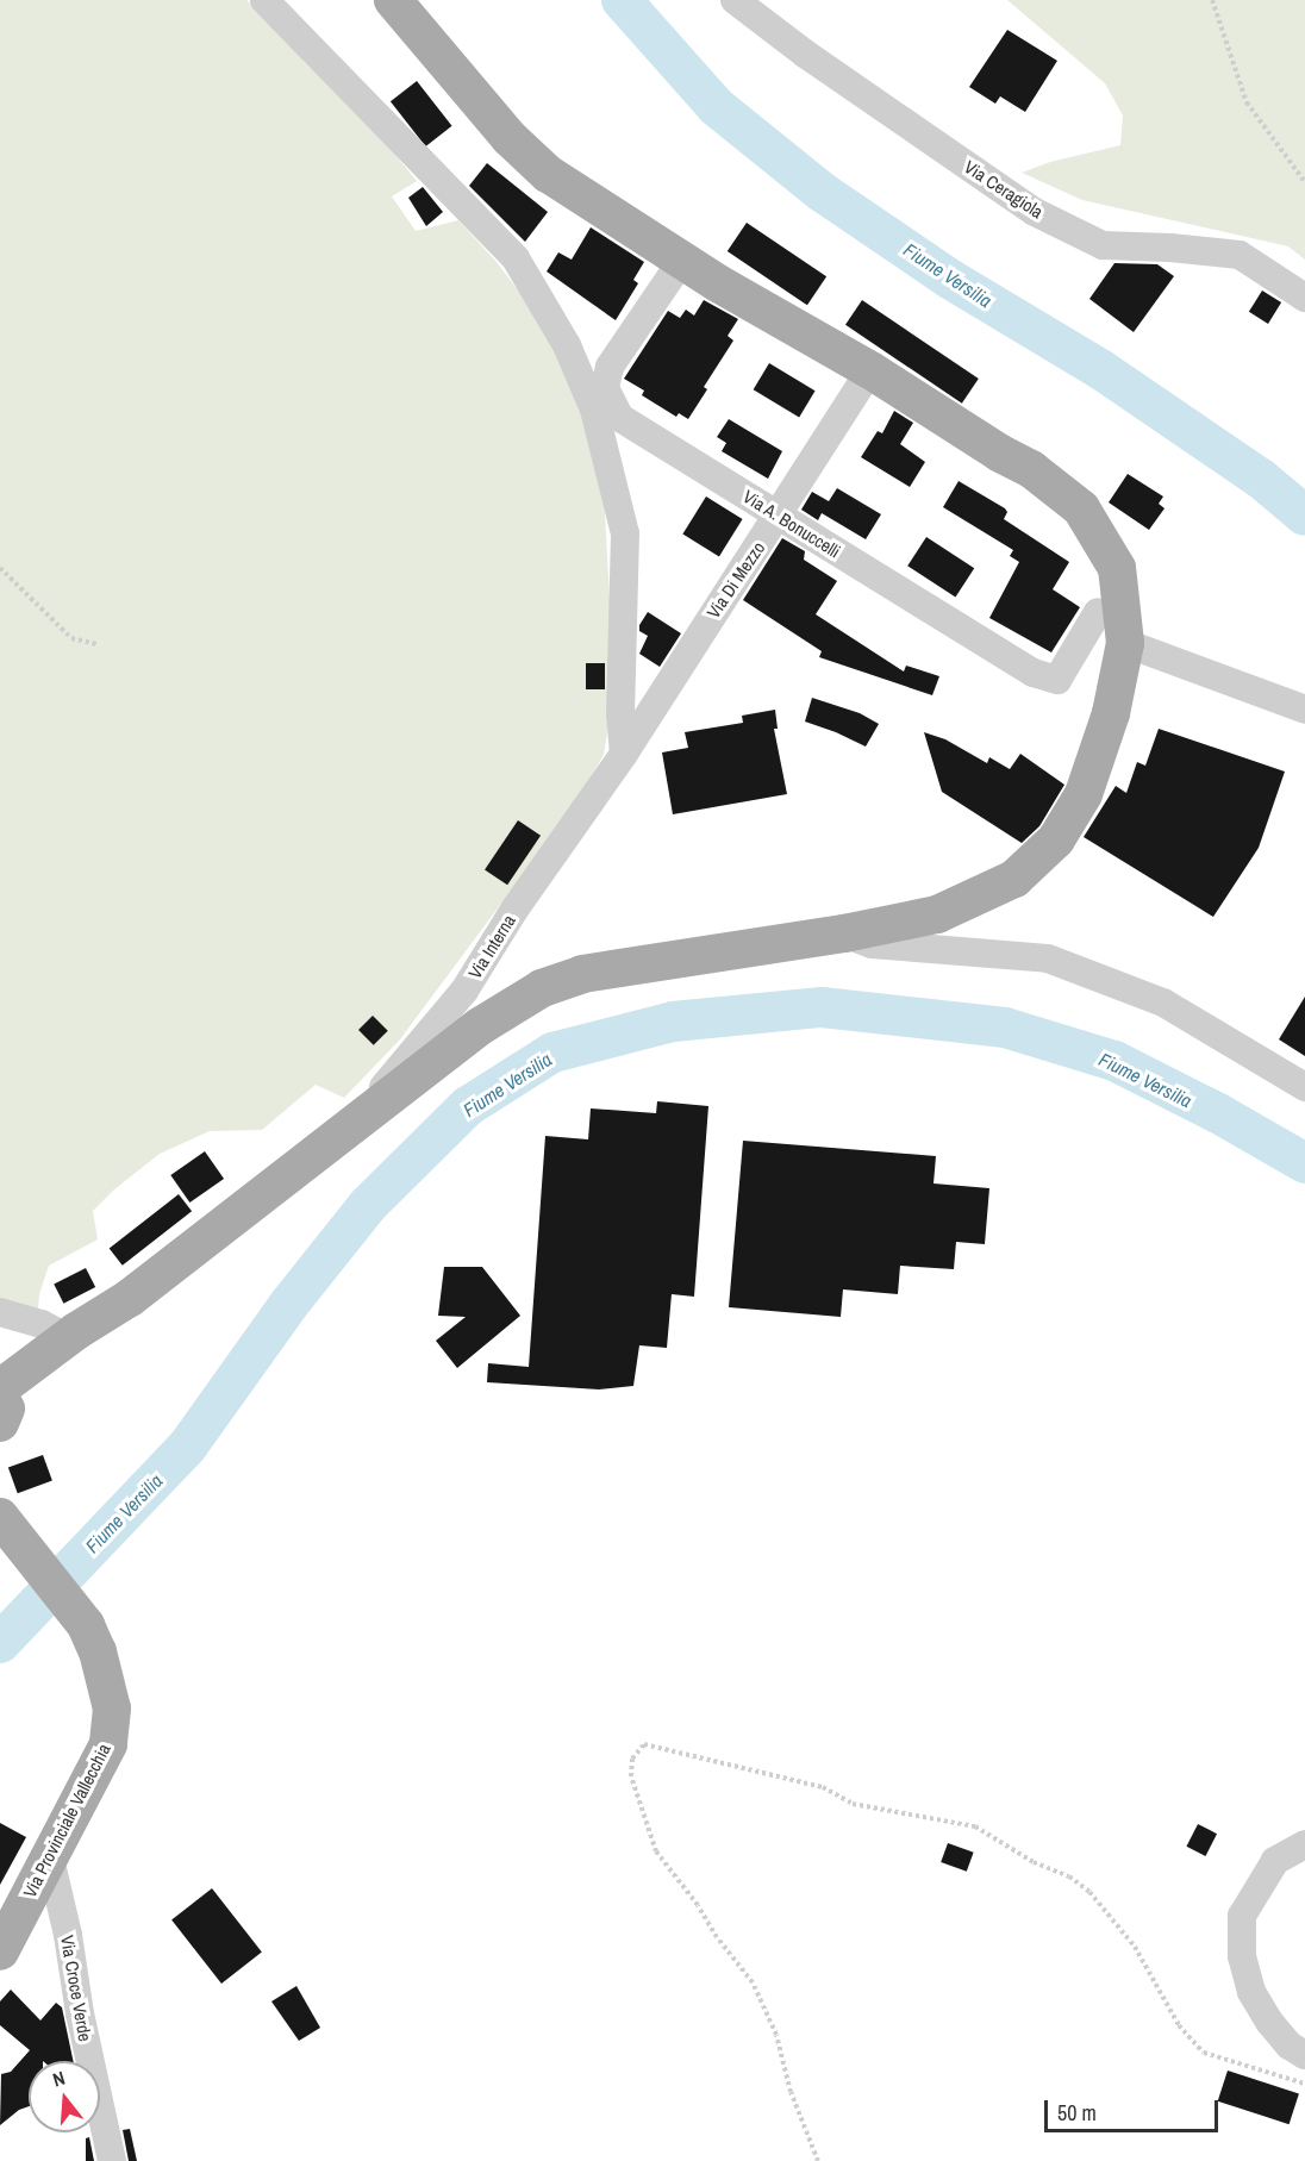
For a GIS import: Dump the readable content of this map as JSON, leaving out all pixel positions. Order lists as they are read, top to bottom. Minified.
{"streets":{"main road":["Via Provinciale Vallecchia"],"street":["Via Ceragiola","Via A. Bonuccelli","Via Di Mezzo","Via Interna","Via Croce Verde"]},"crossings":[["Via A. Bonuccelli","Via Di Mezzo"],["Via Di Mezzo","Via Interna"],["Via Provinciale Vallecchia","Via Croce Verde"]],"water":["Fiume Versilia"],"scale_bar":"50 m","north":"top"}
